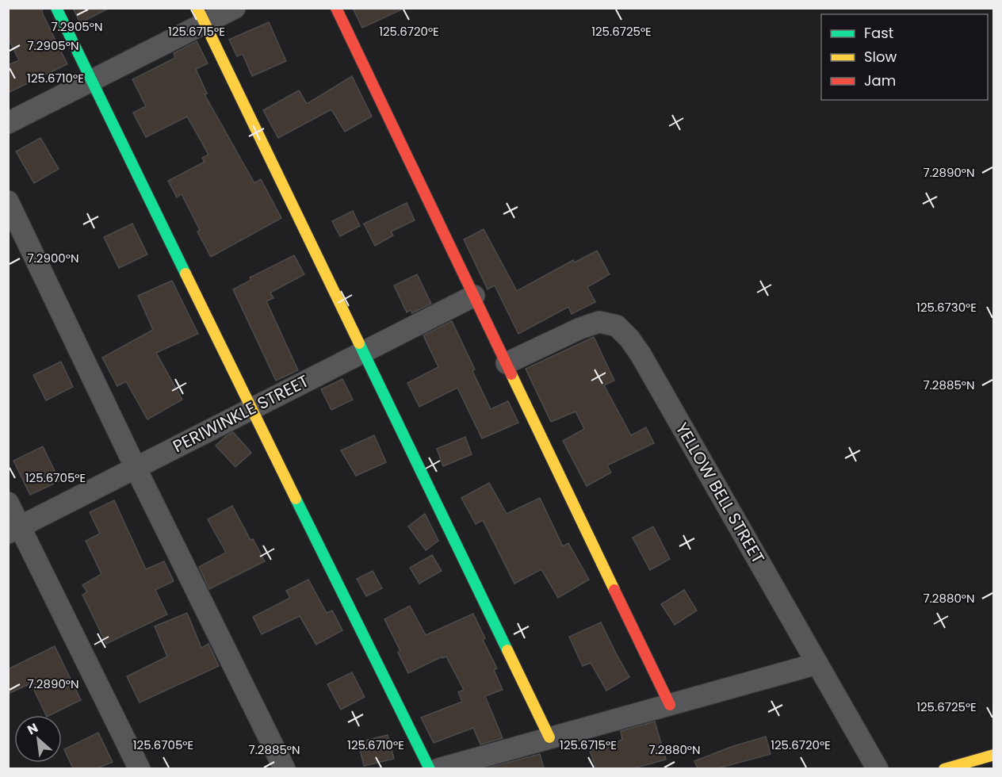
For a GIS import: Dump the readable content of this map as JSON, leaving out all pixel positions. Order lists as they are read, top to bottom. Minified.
{"streets":{"street":["PERIWINKLE STREET","YELLOW BELL STREET"]},"legend":["Fast","Slow","Jam"],"north":"top left","coordinates":["7.2905°N","125.6715°E","125.6720°E","125.6725°E","125.6710°E","7.2890°N","7.2900°N","125.6730°E","7.2885°N","125.6705°E","7.2880°N"]}
